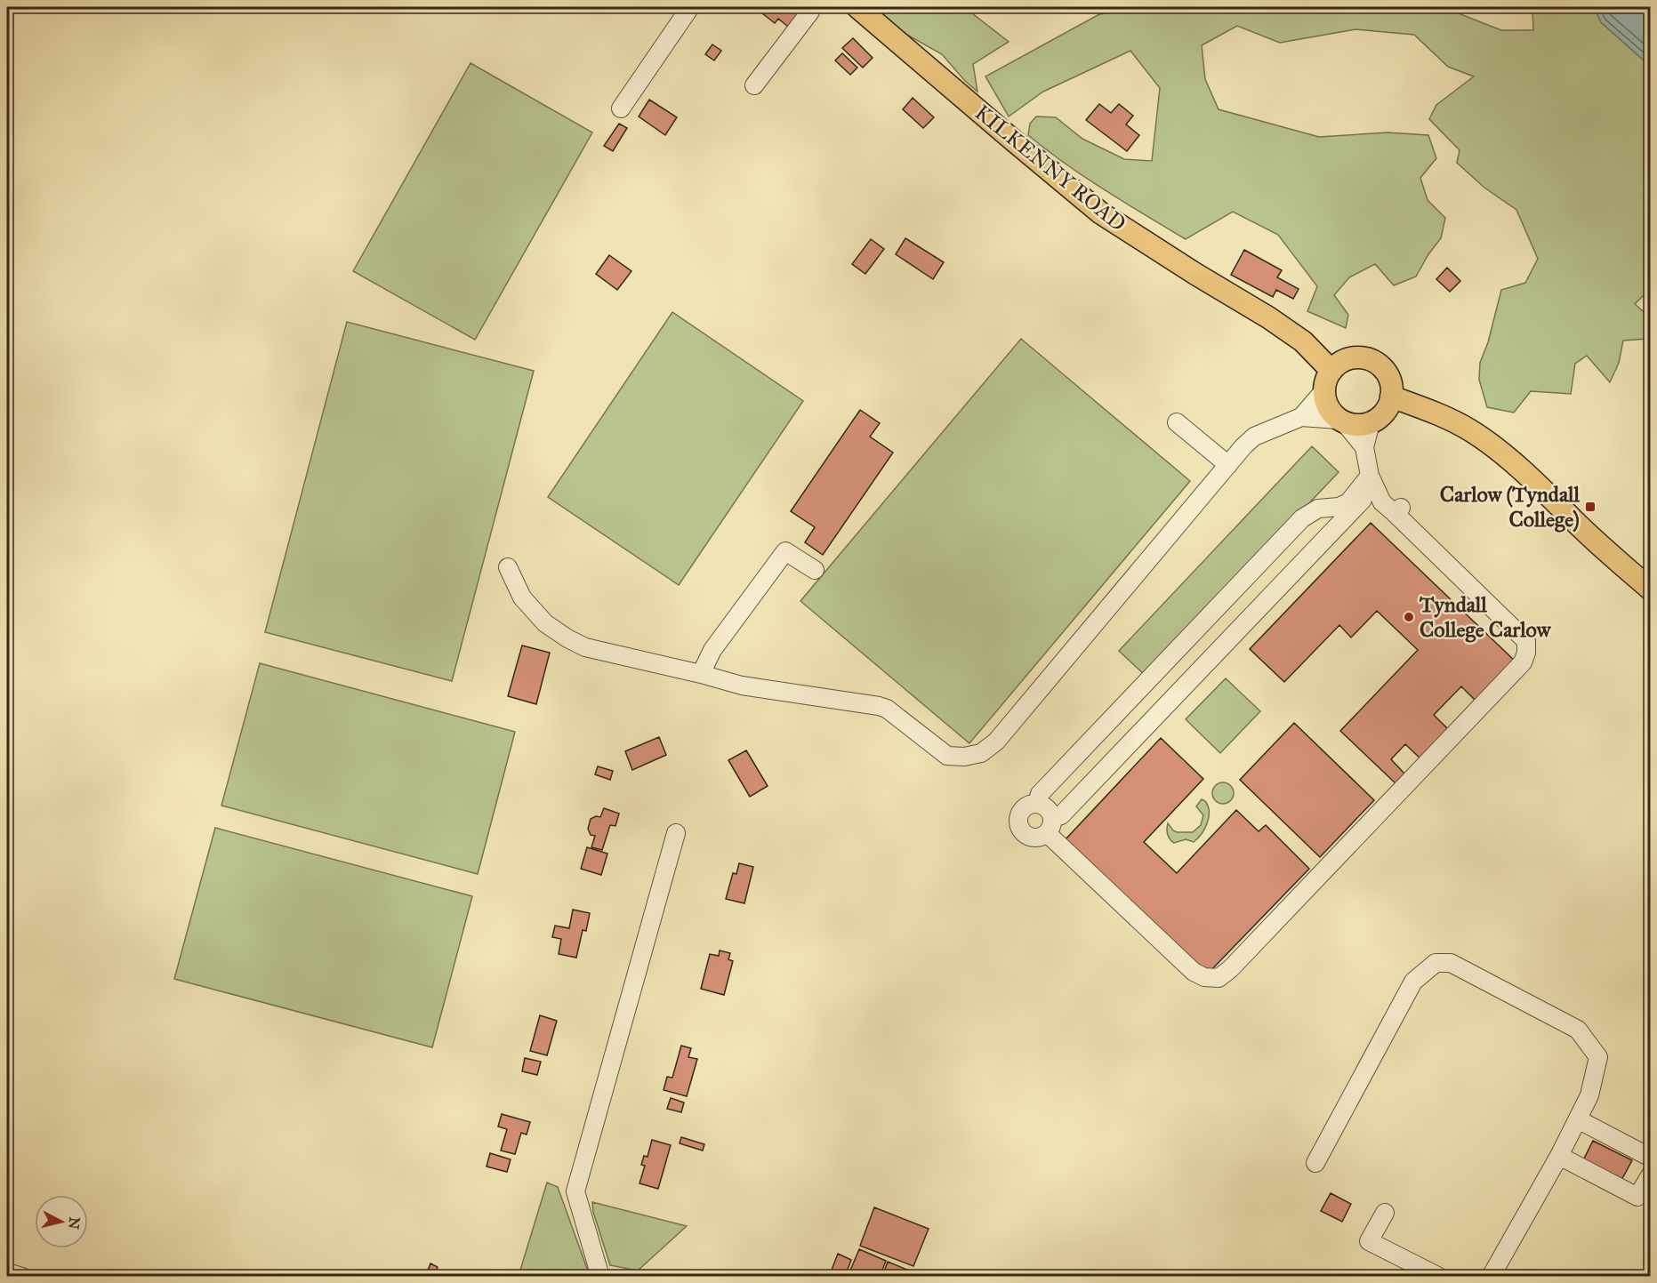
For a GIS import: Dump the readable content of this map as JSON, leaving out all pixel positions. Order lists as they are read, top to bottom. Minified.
{"streets":{"main road":["KILKENNY ROAD"]},"places":{"transit":["Carlow (Tyndall College)"],"other":["Tyndall College Carlow"]},"north":"right"}
